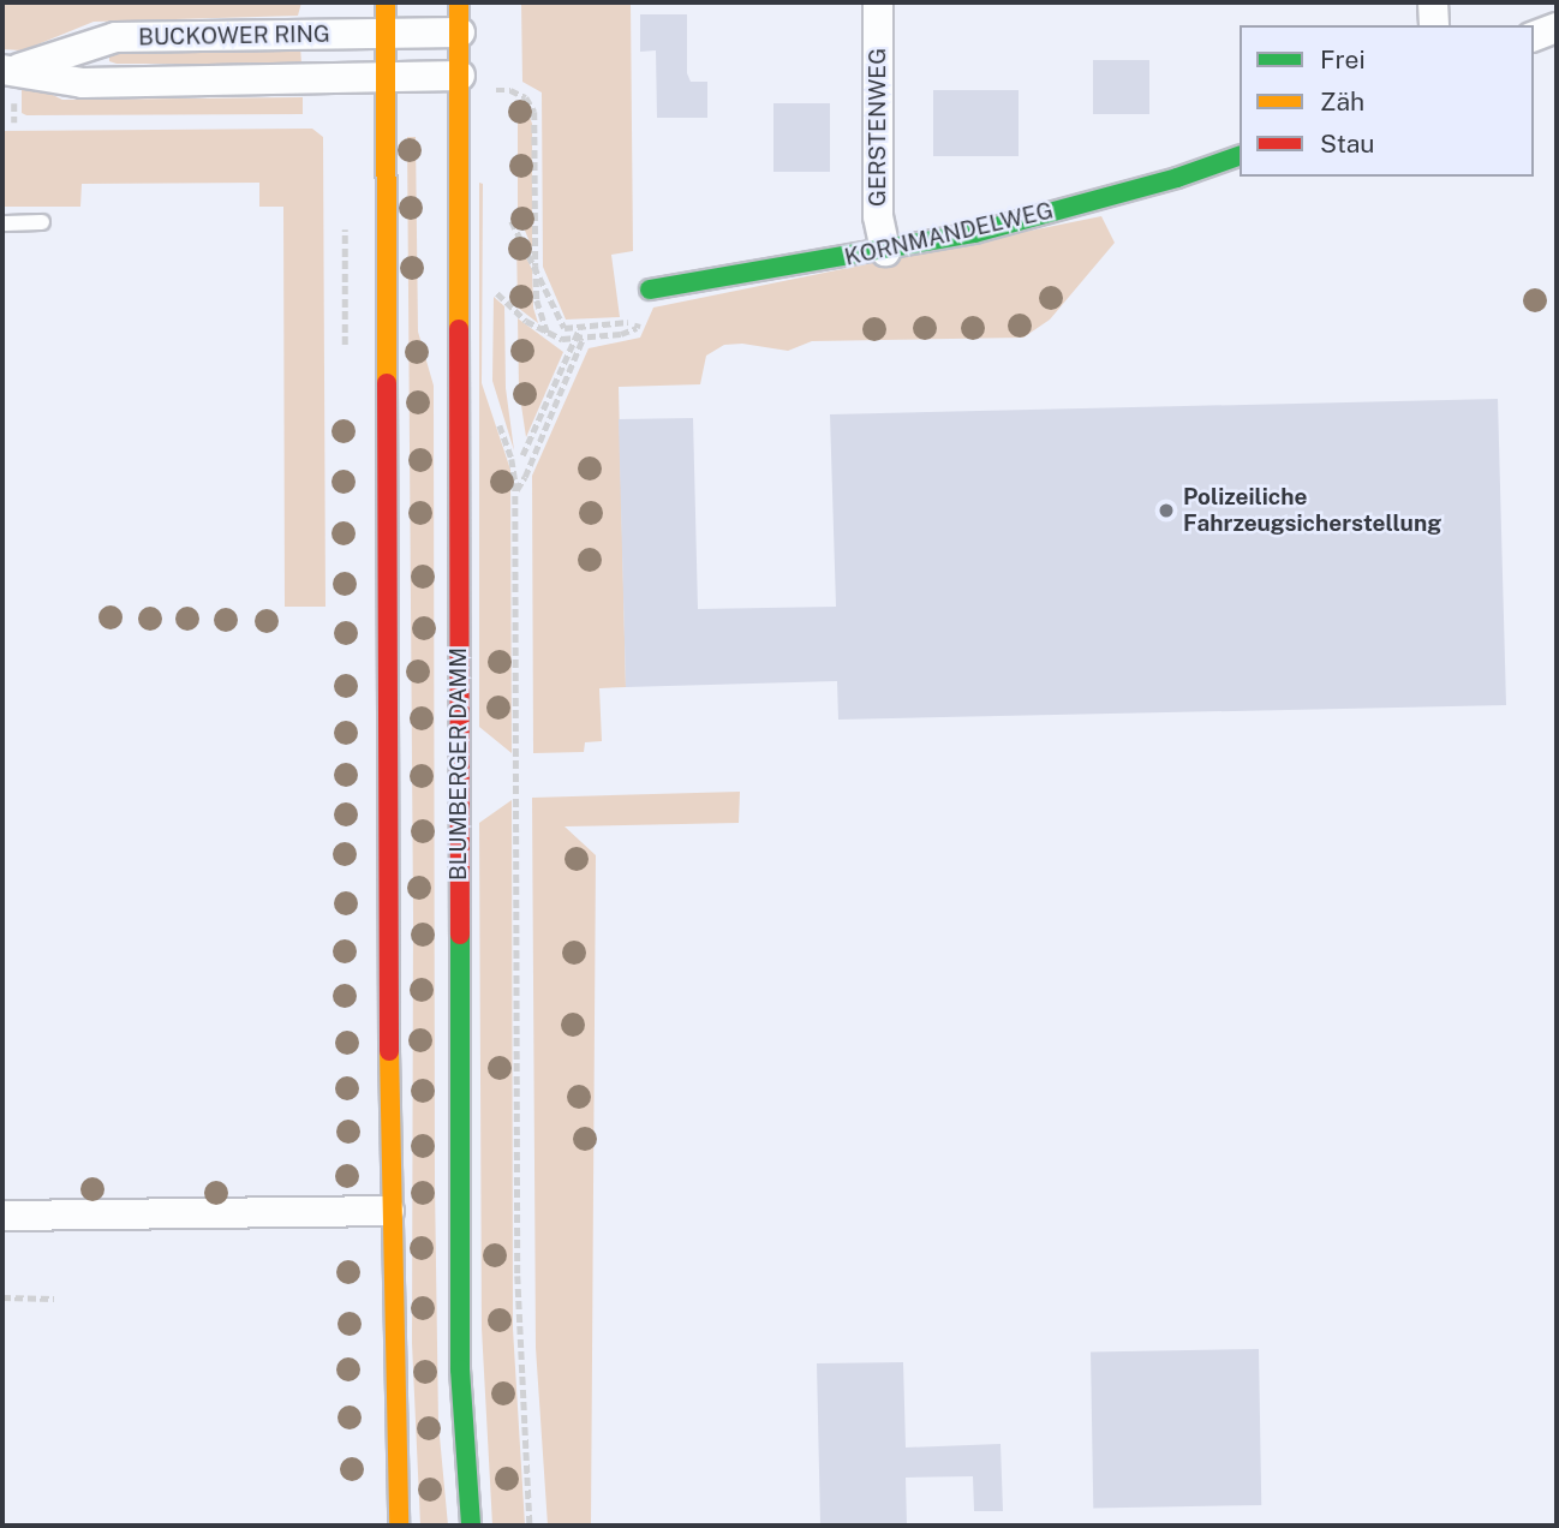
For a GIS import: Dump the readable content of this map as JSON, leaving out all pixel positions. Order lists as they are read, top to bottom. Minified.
{"streets":{"main road":["KORNMANDELWEG","BLUMBERGER DAMM"],"street":["BUCKOWER RING","GERSTENWEG"]},"crossings":[["BUCKOWER RING","BLUMBERGER DAMM"],["GERSTENWEG","KORNMANDELWEG"]],"places":["Polizeiliche Fahrzeugsicherstellung"],"legend":["Frei","Zäh","Stau"]}
